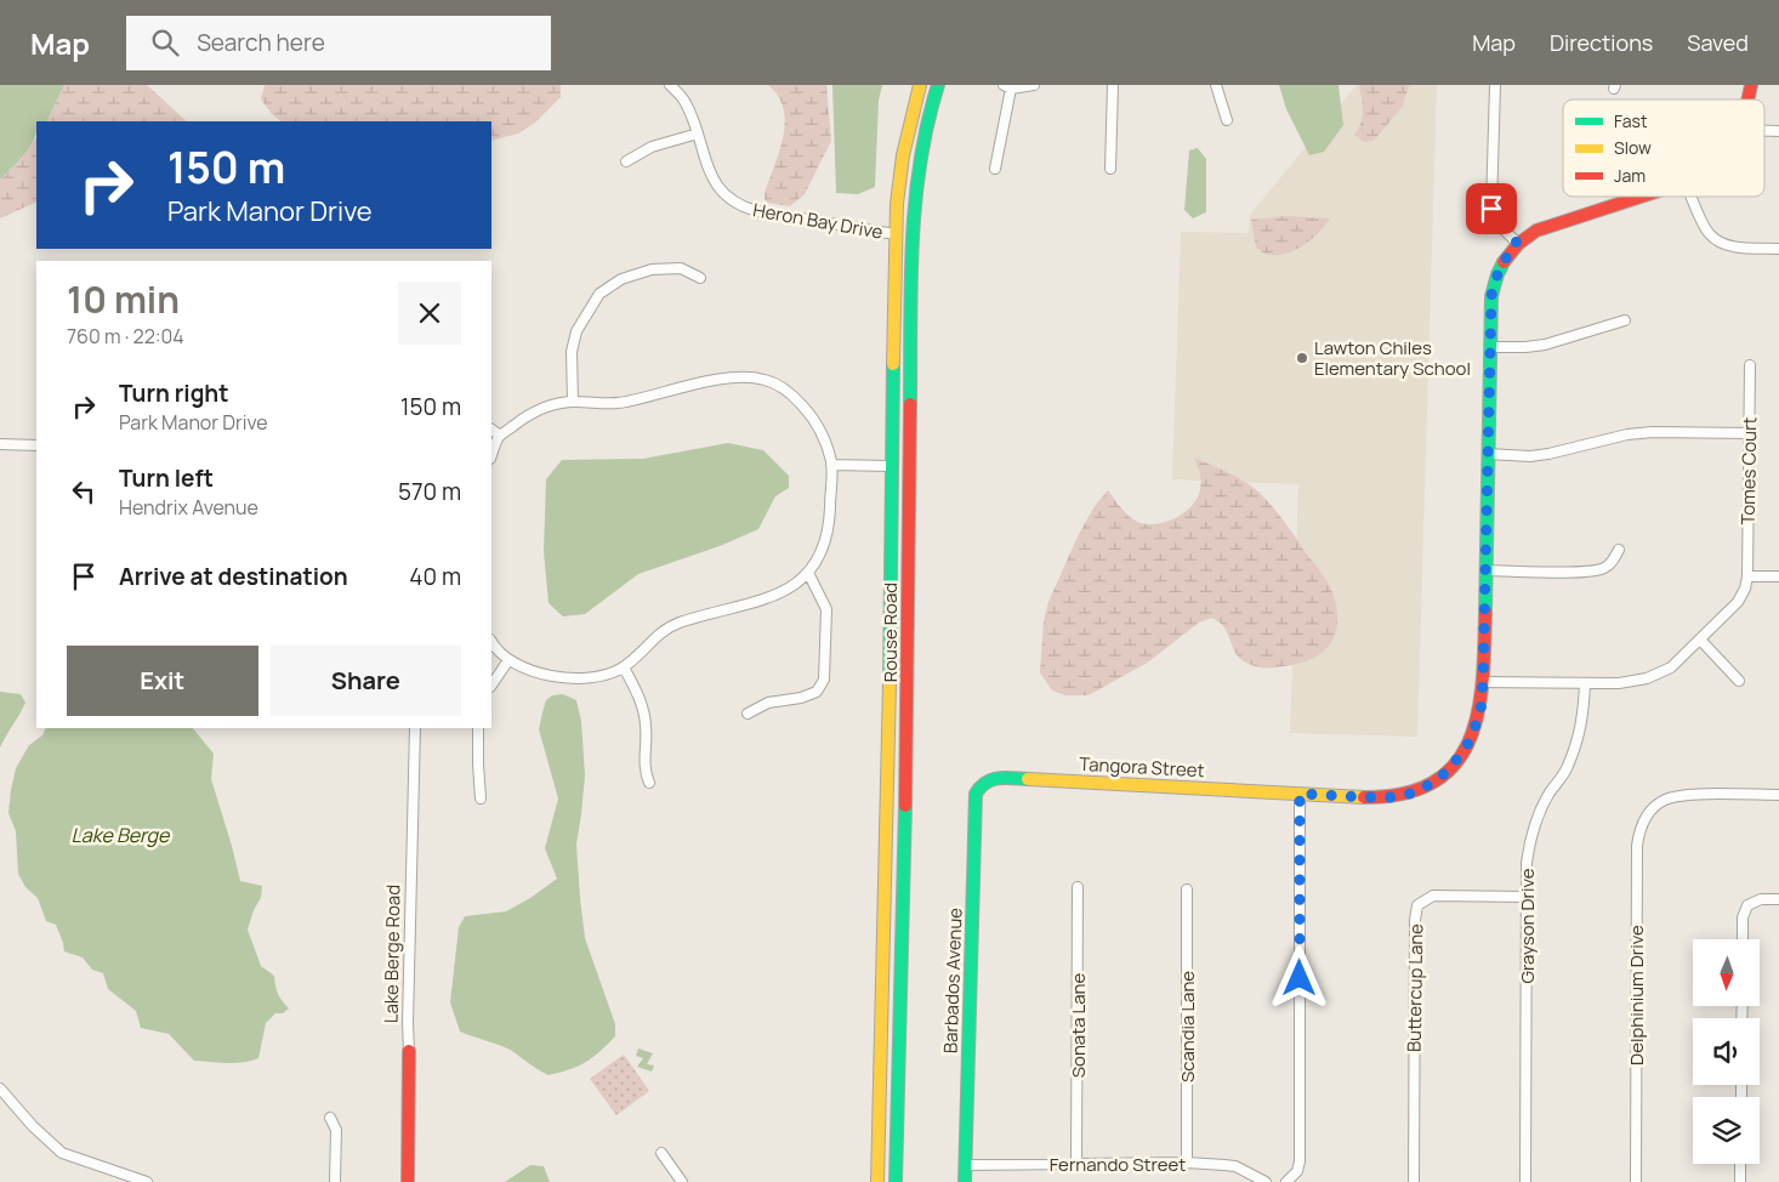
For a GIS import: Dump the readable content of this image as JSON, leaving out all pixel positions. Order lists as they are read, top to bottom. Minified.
{"streets":{"street":["Heron Bay Drive","Tomes Court","Rouse Road","Tangora Street","Grayson Drive","Lake Berge Road","Barbados Avenue","Buttercup Lane","Delphinium Drive","Sonata Lane","Scandia Lane","Fernando Street"]},"crossings":[["Heron Bay Drive","Rouse Road"],["Tangora Street","Barbados Avenue"],["Grayson Drive","Buttercup Lane"],["Barbados Avenue","Fernando Street"],["Sonata Lane","Fernando Street"],["Scandia Lane","Fernando Street"]],"water":["Lake Berge"],"places":["Lawton Chiles Elementary School"],"legend":["Fast","Slow","Jam"],"north":"bottom","page":{"header":"Map","search":"Search here","nav":["Map","Directions","Saved"],"turn":["150 m","Park Manor Drive"],"heading":["10 min","760 m · 22:04"],"list":[{"name":"Turn right","note":"Park Manor Drive","value":"150 m"},{"name":"Turn left","note":"Hendrix Avenue","value":"570 m"},{"name":"Arrive at destination","value":"40 m"}],"buttons":["Exit","Share"]}}
